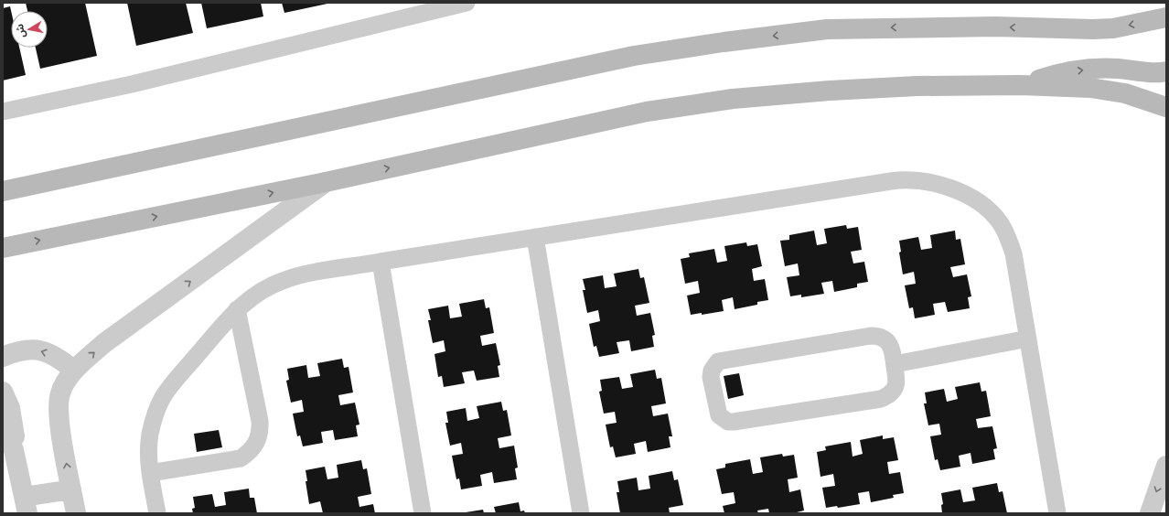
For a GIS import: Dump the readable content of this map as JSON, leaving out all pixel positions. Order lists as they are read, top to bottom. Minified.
{"north":"left"}
